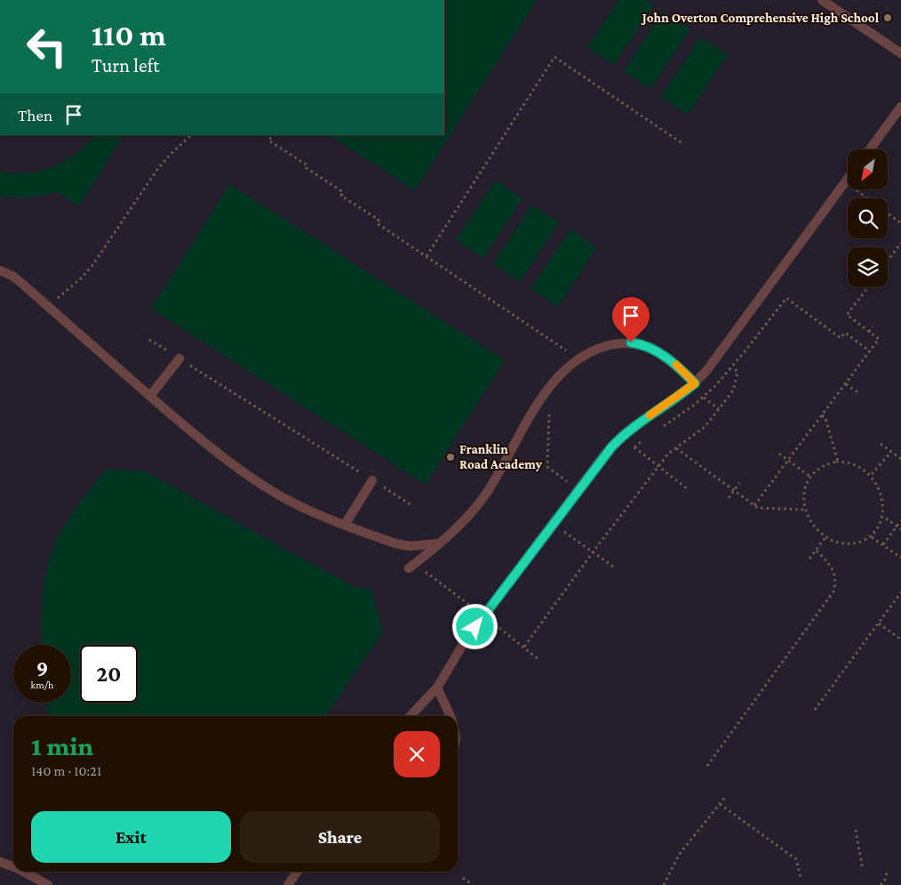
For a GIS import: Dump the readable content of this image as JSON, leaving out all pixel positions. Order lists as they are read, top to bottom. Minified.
{"places":["John Overton Comprehensive High School","Franklin Road Academy"],"north":"bottom left","page":{"turn":["110 m","Turn left"],"then":"Then","speed":"9 km/h","limit":"20","heading":["1 min","140 m · 10:21"],"buttons":["Exit","Share"]}}
